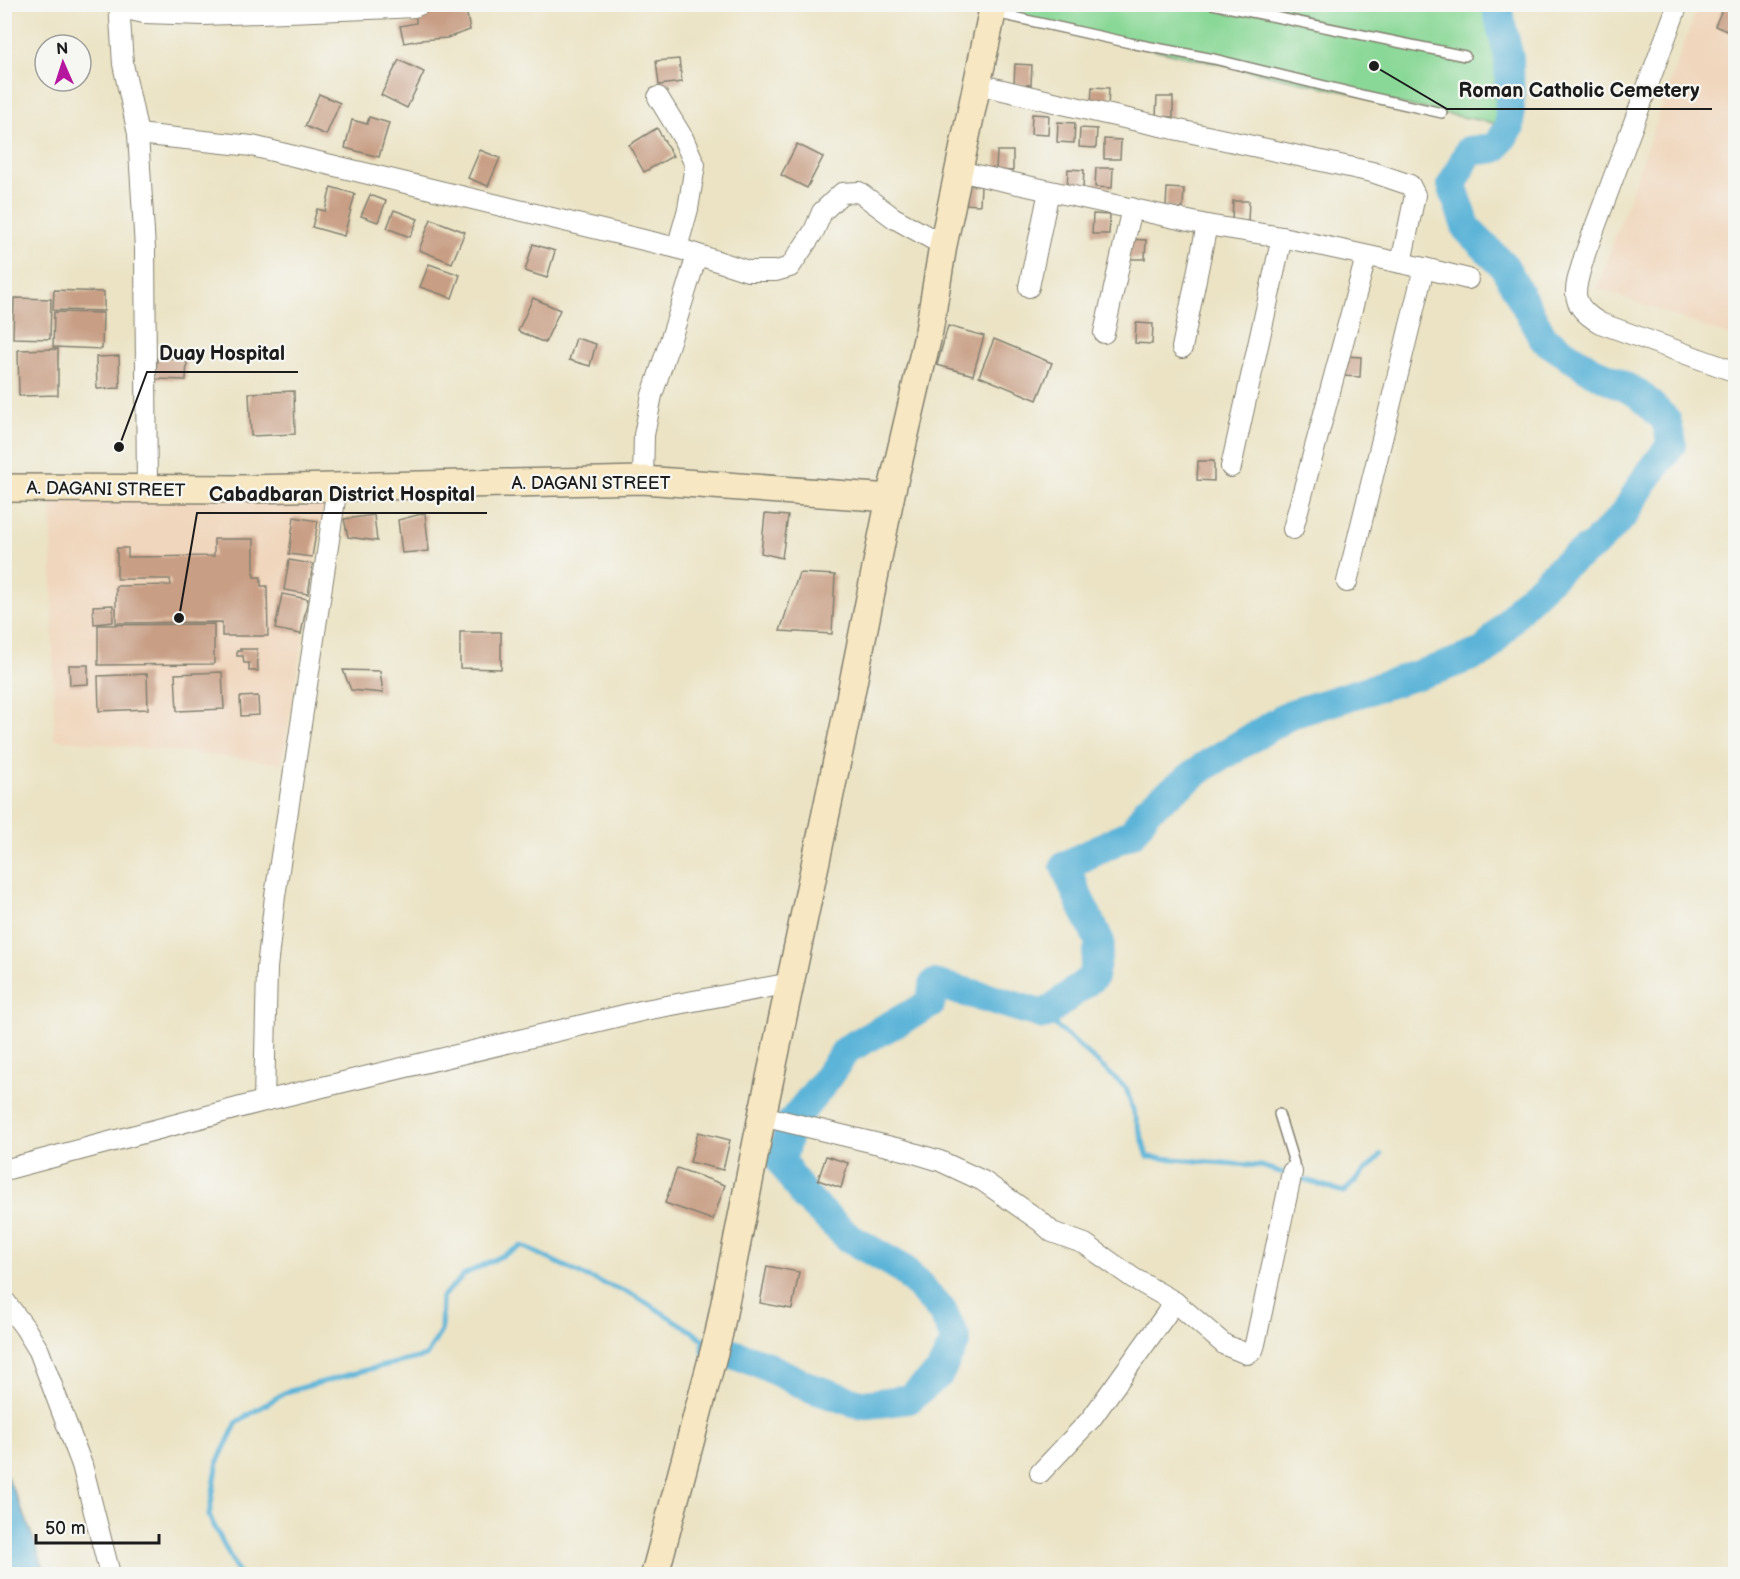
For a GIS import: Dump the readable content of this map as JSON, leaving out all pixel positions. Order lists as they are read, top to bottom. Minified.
{"streets":{"main road":["A. DAGANI STREET"]},"places":["Roman Catholic Cemetery","Duay Hospital","Cabadbaran District Hospital"],"scale_bar":"50 m","north":"top"}
